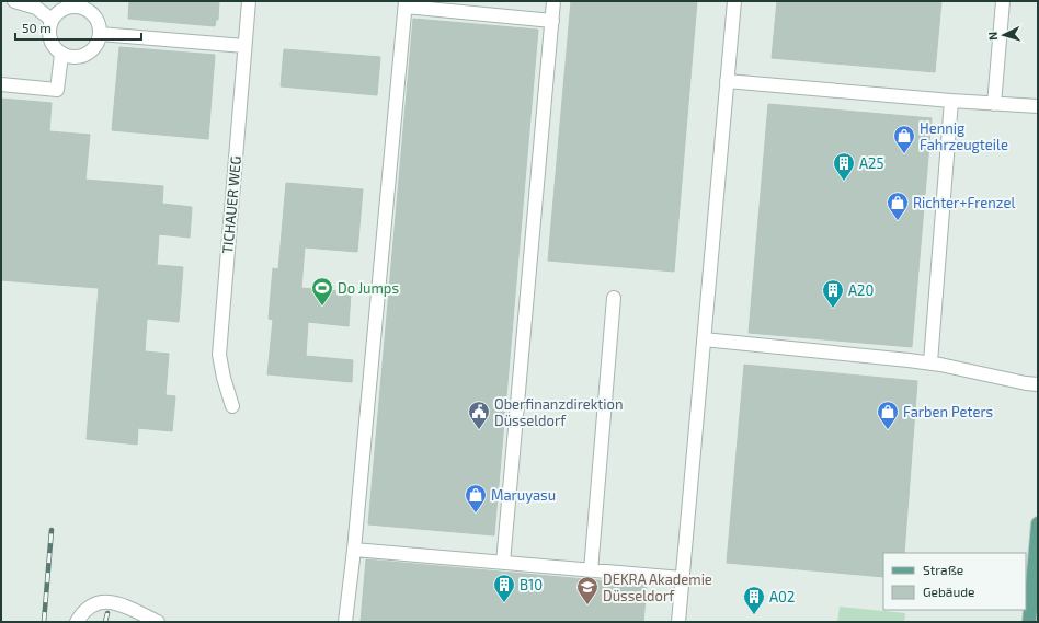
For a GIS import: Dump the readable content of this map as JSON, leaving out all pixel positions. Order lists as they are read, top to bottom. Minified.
{"streets":{"street":["TICHAUER WEG"]},"places":{"shop":["Hennig Fahrzeugteile","Richter+Frenzel","Farben Peters","Maruyasu"],"building":["A25","A20","B10","A02"],"sports":["Do Jumps"],"public building":["Oberfinanzdirektion Düsseldorf"],"school or university":["DEKRA Akademie Düsseldorf"]},"legend":["Straße","Gebäude"],"scale_bar":"50 m","north":"left"}
